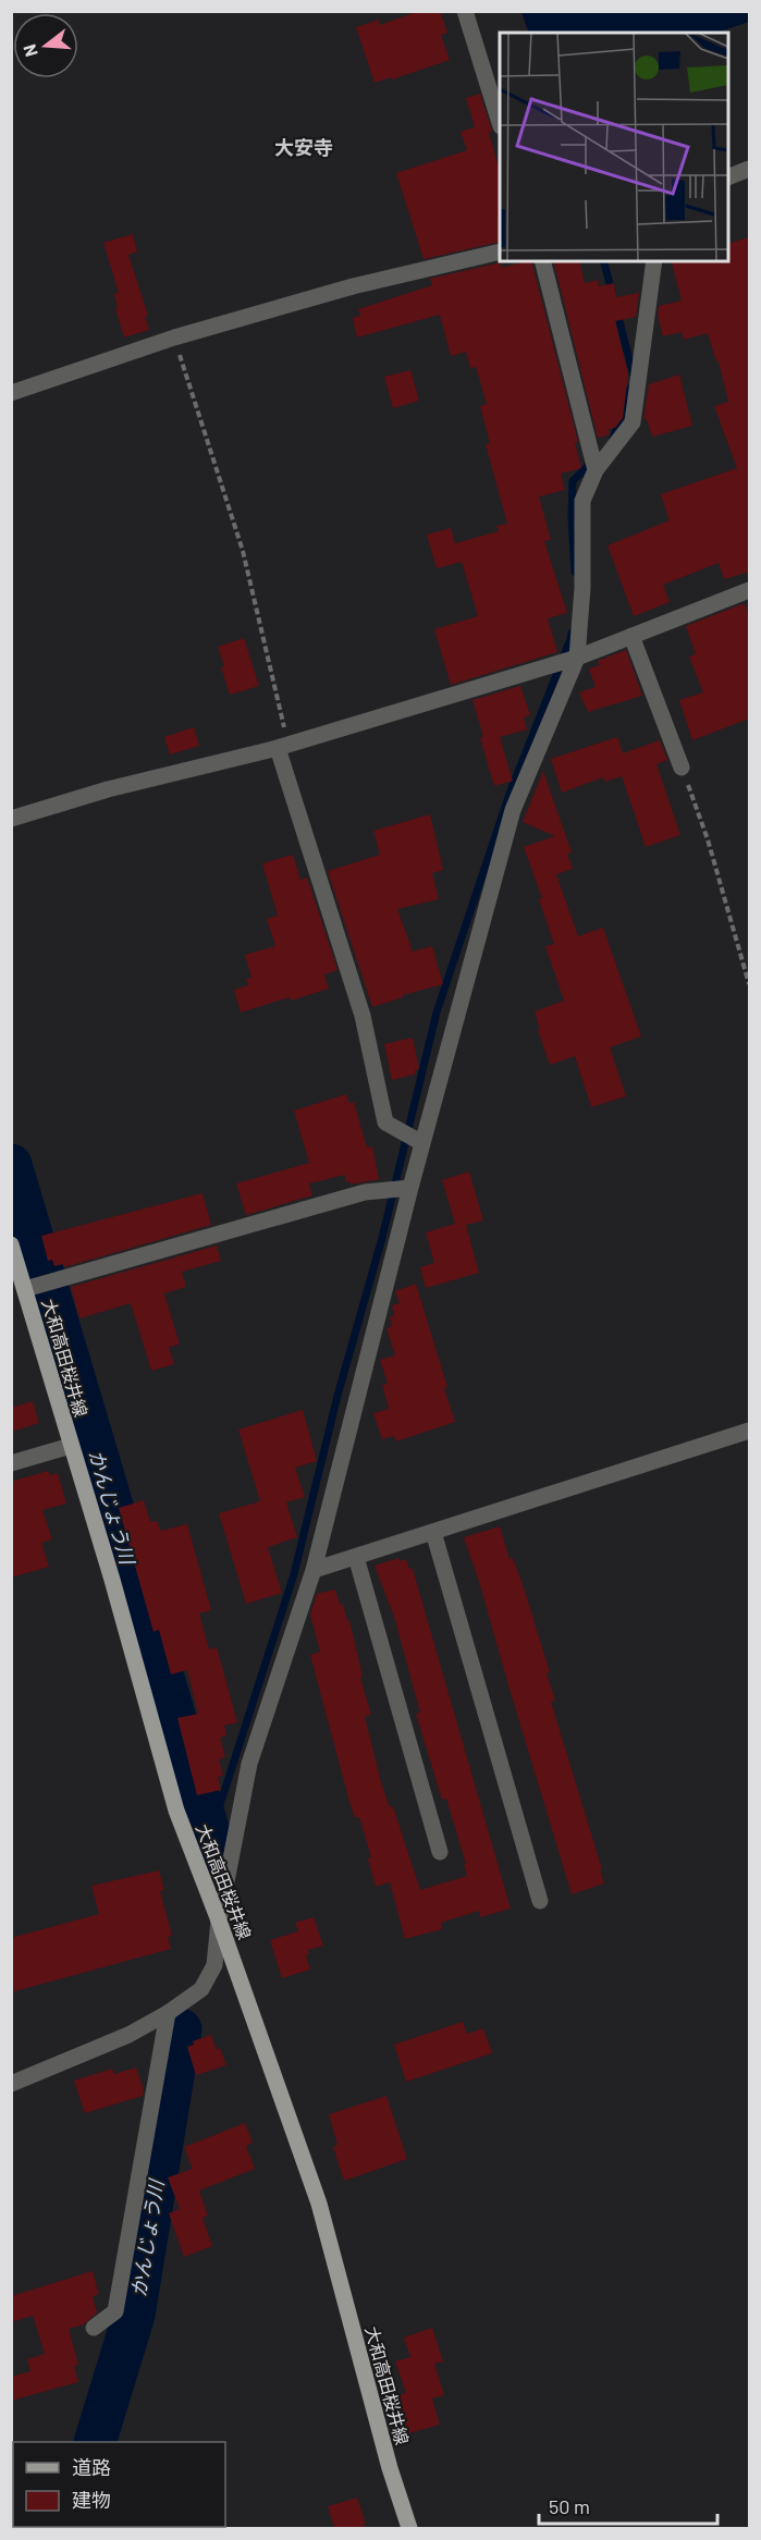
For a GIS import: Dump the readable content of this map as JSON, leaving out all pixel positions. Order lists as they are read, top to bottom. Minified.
{"streets":{"main road":["大和高田桜井線"]},"districts":["大安寺"],"water":["かんじょう川"],"legend":["道路","建物"],"scale_bar":"50 m","north":"left"}
